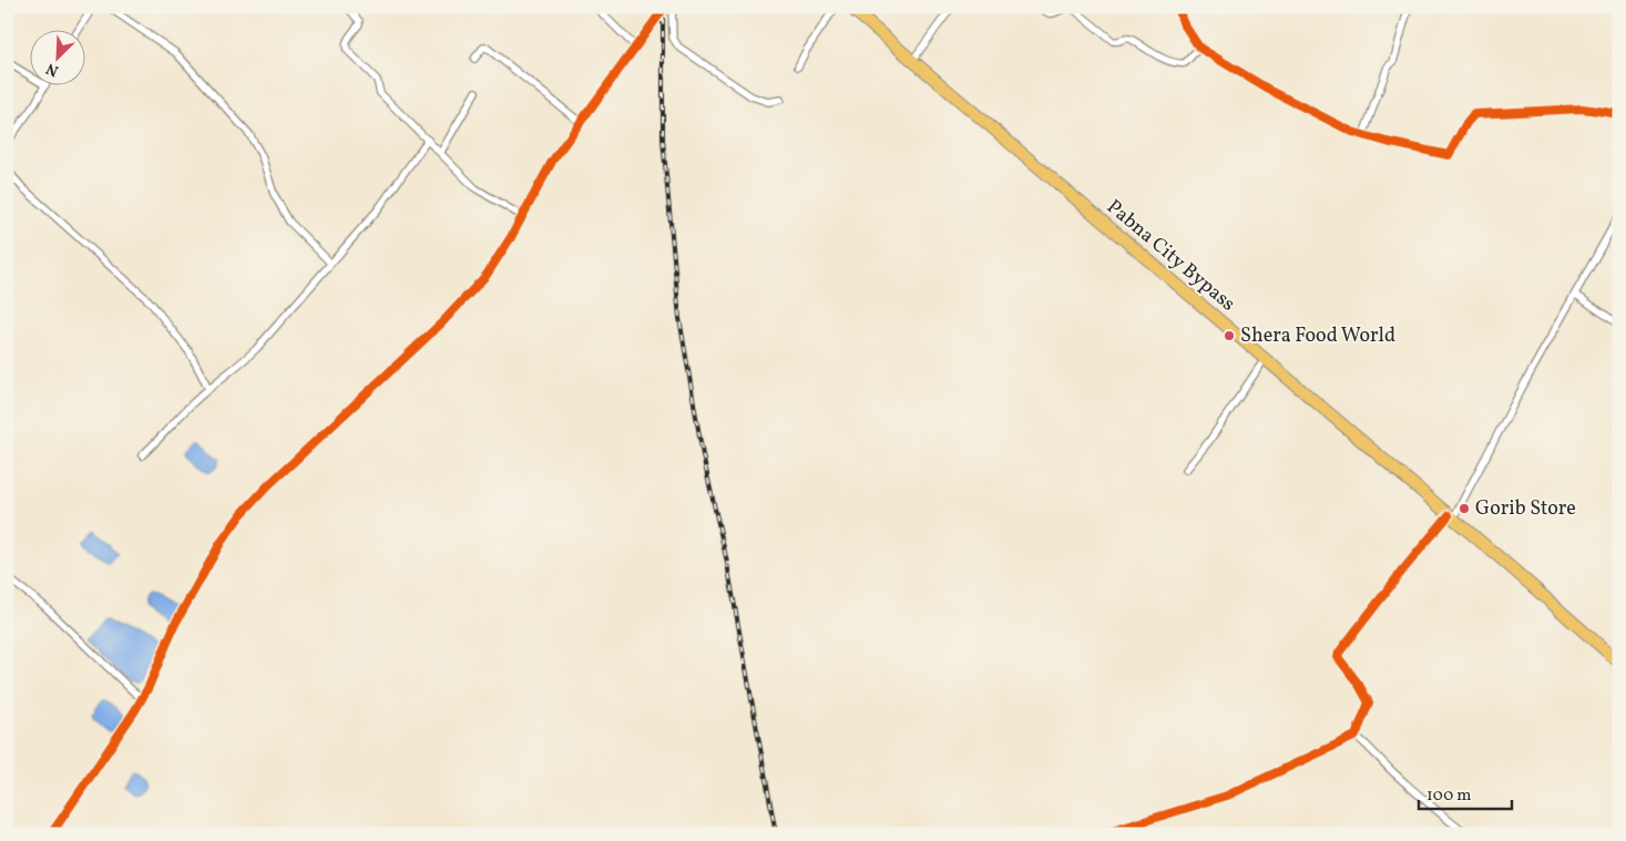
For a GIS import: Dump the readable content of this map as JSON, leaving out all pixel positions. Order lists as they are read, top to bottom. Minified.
{"streets":{"highway":["Pabna City Bypass"]},"places":["Shera Food World","Gorib Store"],"scale_bar":"100 m","north":"bottom left"}
